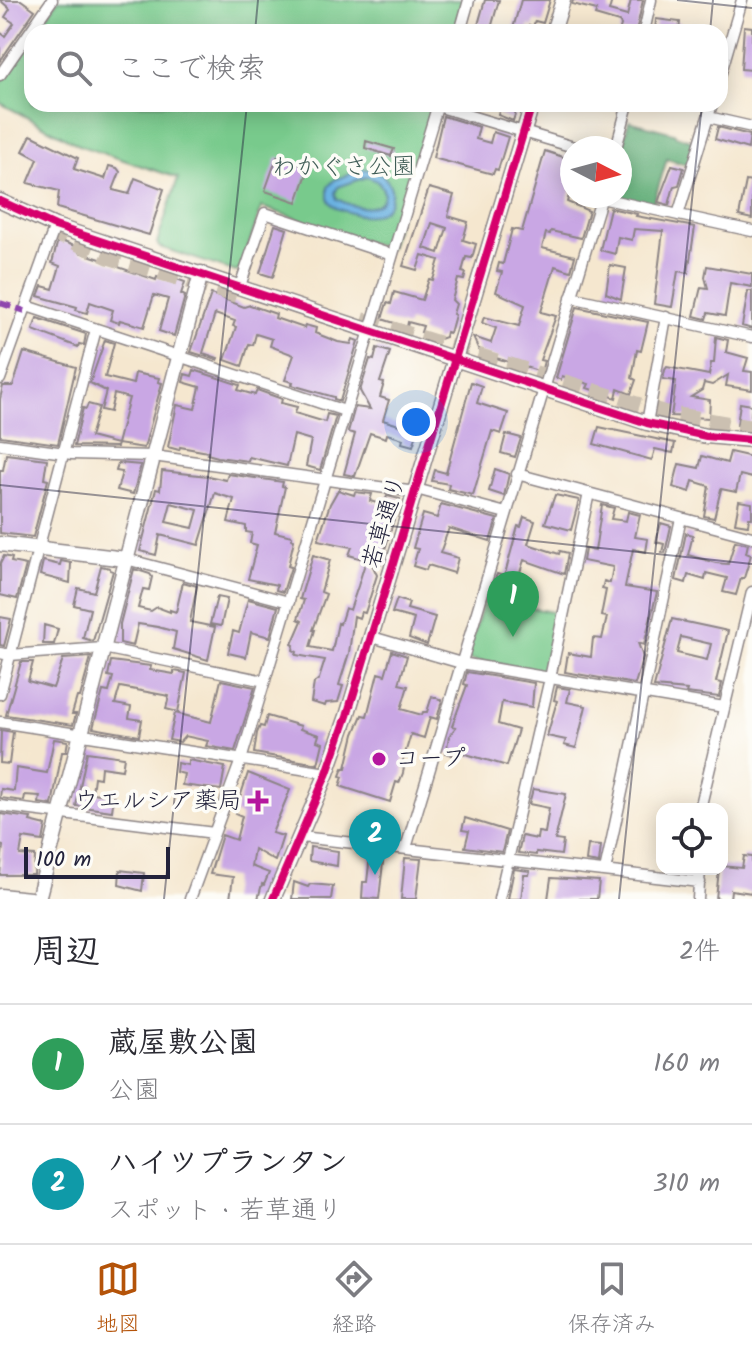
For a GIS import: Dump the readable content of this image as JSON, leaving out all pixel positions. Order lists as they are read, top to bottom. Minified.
{"streets":{"street":["若草通り"]},"parks":["わかぐさ公園"],"places":{"other":["コープ"],"health":["ウエルシア薬局"]},"scale_bar":"100 m","north":"right","page":{"search":"ここで検索","pins":["1","2"],"scale":"100 m","heading":["周辺","2件"],"list":[{"mark":"1","name":"蔵屋敷公園","note":"公園","value":"160 m"},{"mark":"2","name":"ハイツプランタン","note":"スポット · 若草通り","value":"310 m"}],"nav":["地図","経路","保存済み"]}}
